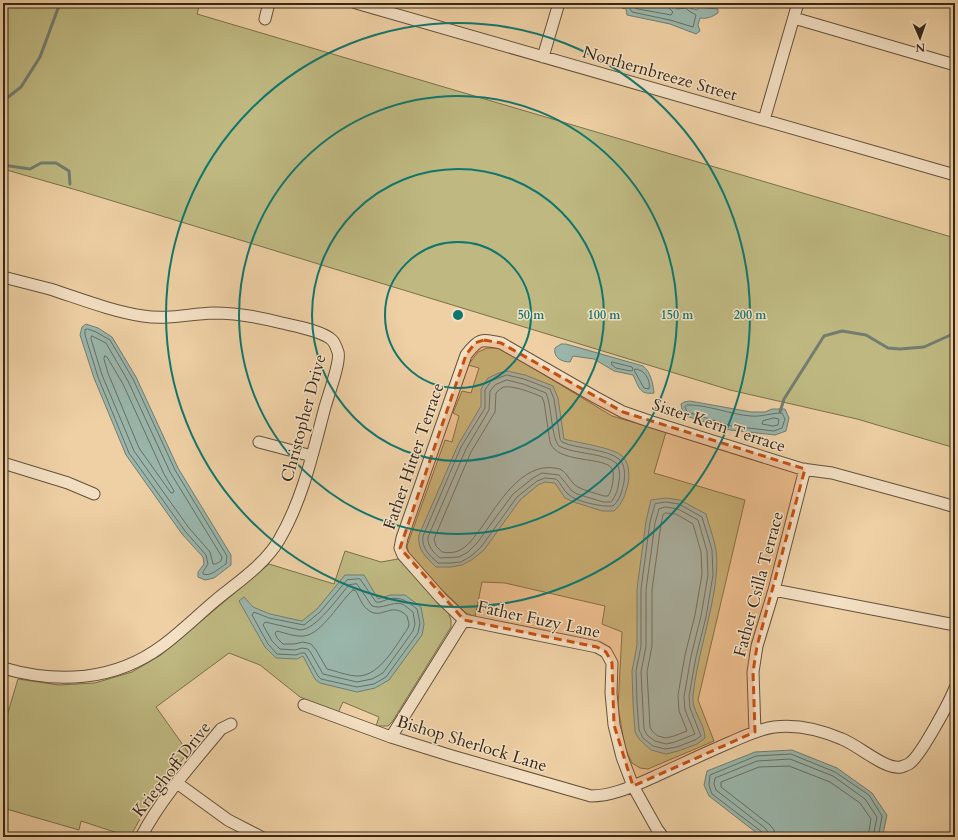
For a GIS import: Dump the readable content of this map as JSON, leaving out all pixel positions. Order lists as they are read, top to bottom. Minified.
{"streets":{"street":["Northernbreeze Street","Christopher Drive","Sister Kern Terrace","Father Hitter Terrace","Father Csilla Terrace","Father Fuzy Lane","Bishop Sherlock Lane","Krieghoff Drive"]},"crossings":[["Sister Kern Terrace","Father Hitter Terrace"],["Sister Kern Terrace","Father Csilla Terrace"],["Father Hitter Terrace","Father Fuzy Lane"],["Father Csilla Terrace","Bishop Sherlock Lane"],["Father Fuzy Lane","Bishop Sherlock Lane"]],"north":"bottom","rings":["50 m","100 m","150 m","200 m"]}
